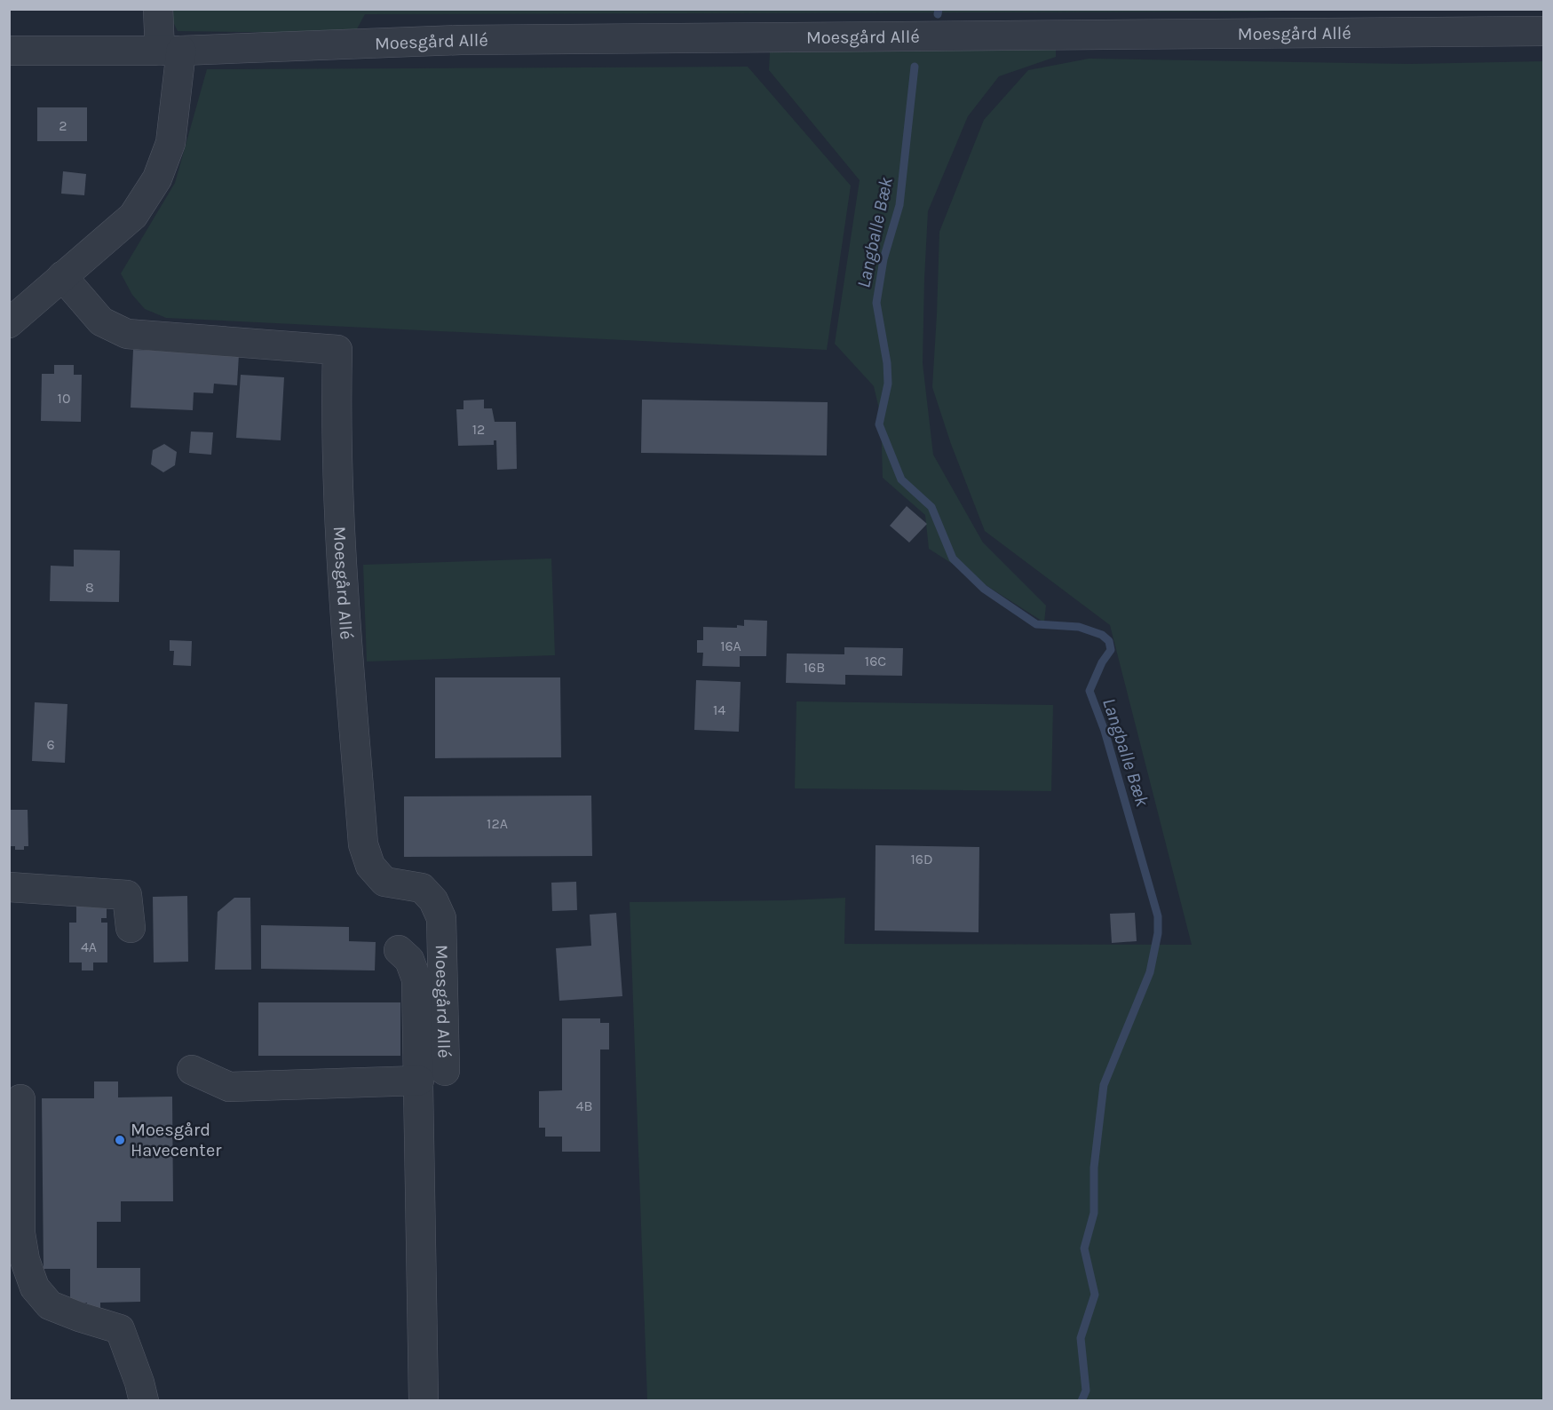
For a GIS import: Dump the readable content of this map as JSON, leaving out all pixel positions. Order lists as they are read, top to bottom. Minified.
{"streets":{"street":["Moesgård Allé"]},"water":["Langballe Bæk"],"places":["Moesgård Havecenter"],"house_numbers":["2","10","12","8","16A","16C","16B","14","6","12A","16D","4A","4B"]}
